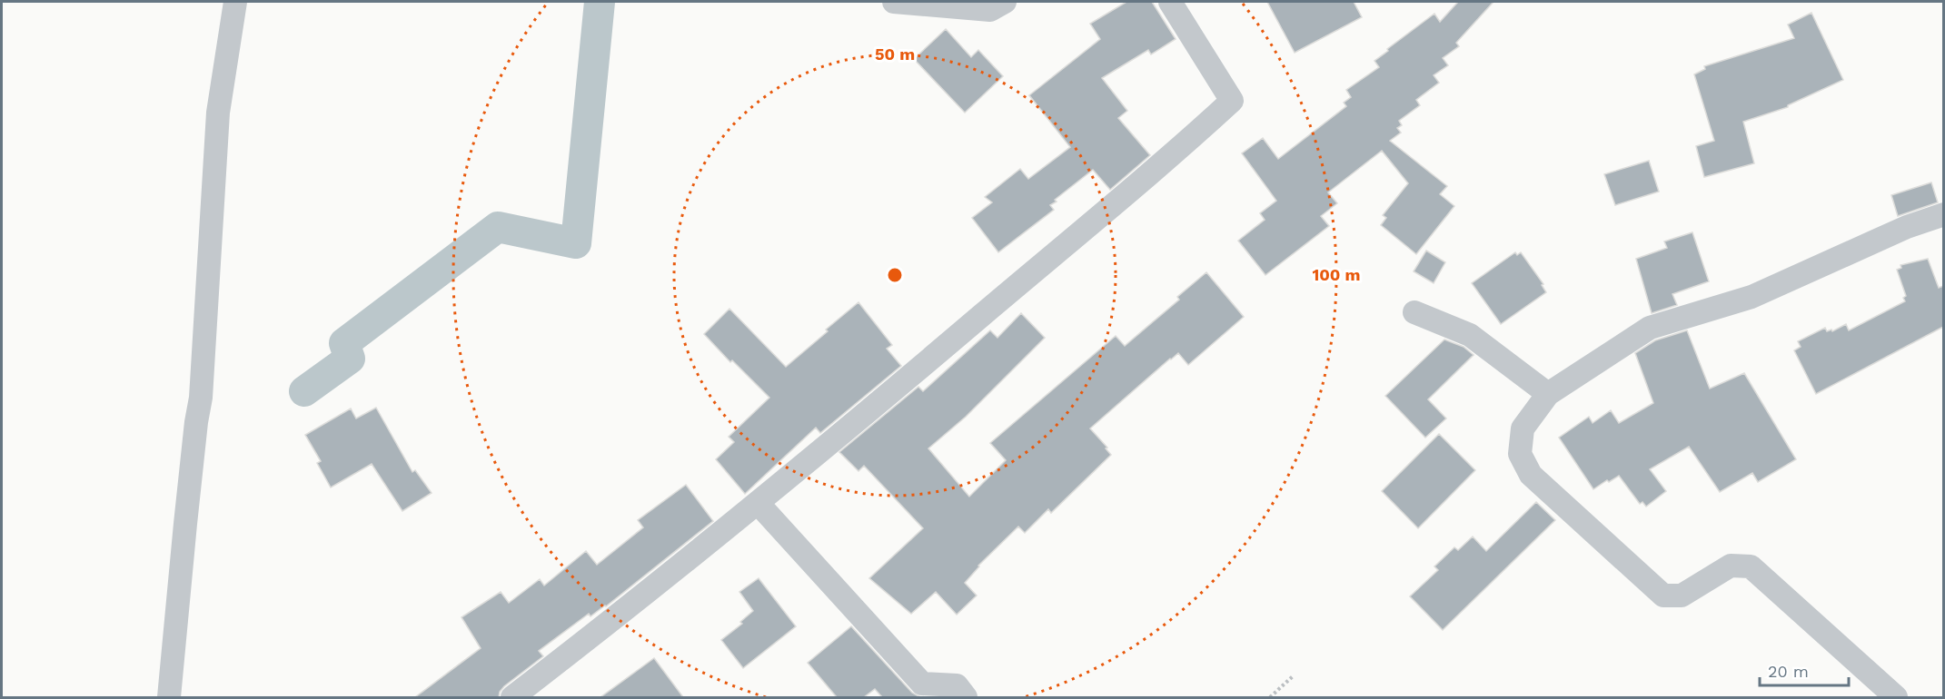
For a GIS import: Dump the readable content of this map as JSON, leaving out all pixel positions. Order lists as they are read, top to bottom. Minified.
{"scale_bar":"20 m","rings":["50 m","100 m"]}
